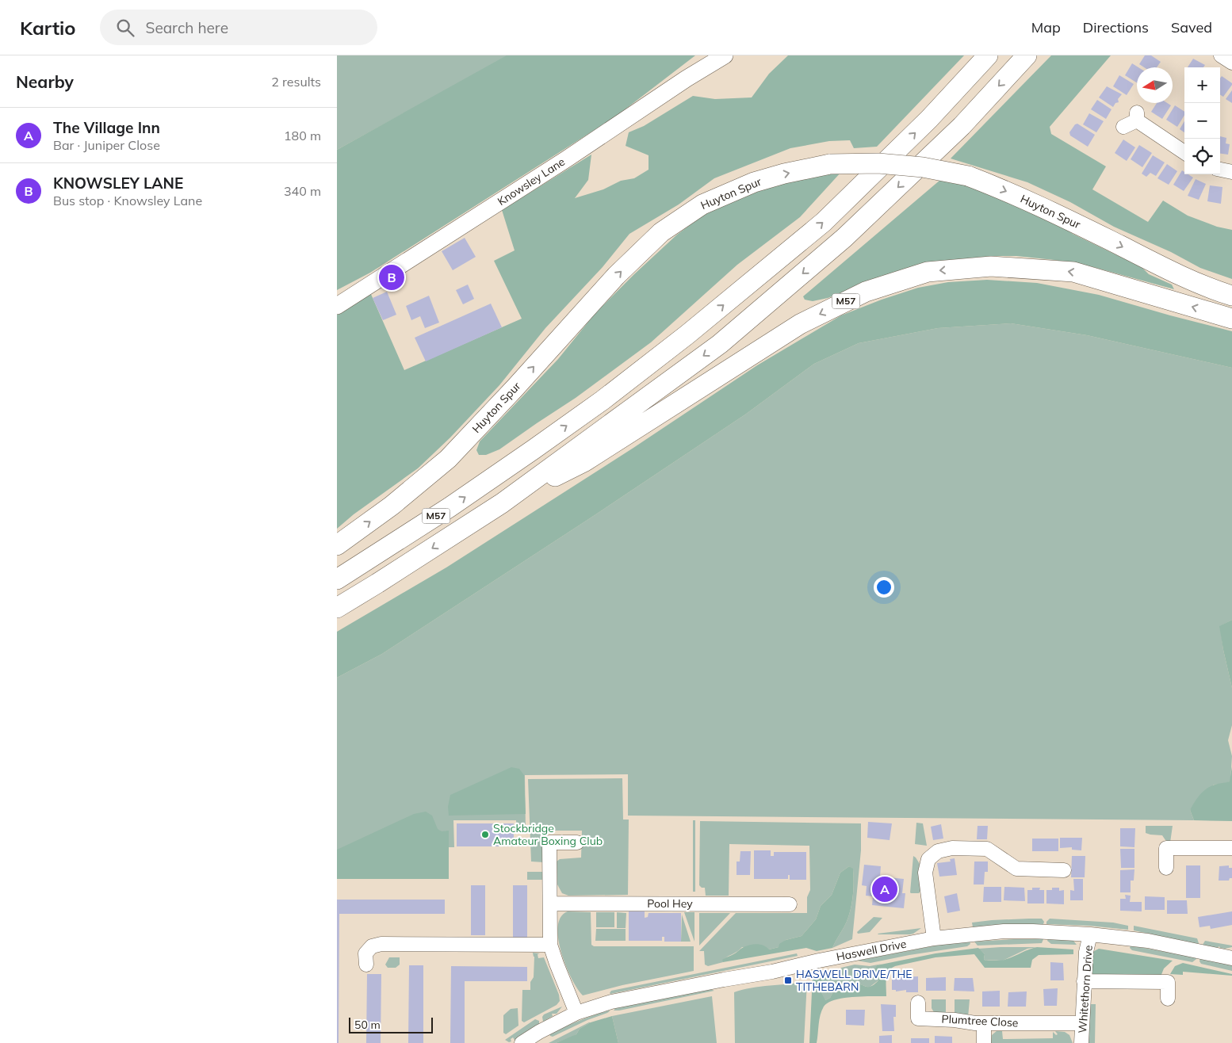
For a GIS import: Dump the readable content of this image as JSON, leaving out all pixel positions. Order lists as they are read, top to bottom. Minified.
{"streets":{"highway":["Huyton Spur","M57"],"main road":["Knowsley Lane"],"street":["Pool Hey","Haswell Drive","Whitethorn Drive","Plumtree Close"]},"crossings":[["Haswell Drive","Whitethorn Drive"],["Whitethorn Drive","Plumtree Close"]],"places":{"other":["Stockbridge Amateur Boxing Club"],"transit":["HASWELL DRIVE/THE TITHEBARN"]},"scale_bar":"50 m","north":"left","page":{"header":"Kartio","search":"Search here","nav":["Map","Directions","Saved"],"heading":["Nearby","2 results"],"map_buttons":["+","−"],"list":[{"mark":"A","name":"The Village Inn","note":"Bar · Juniper Close","value":"180 m"},{"mark":"B","name":"KNOWSLEY LANE","note":"Bus stop · Knowsley Lane","value":"340 m"}],"pins":["B","A"],"scale":"50 m"}}
